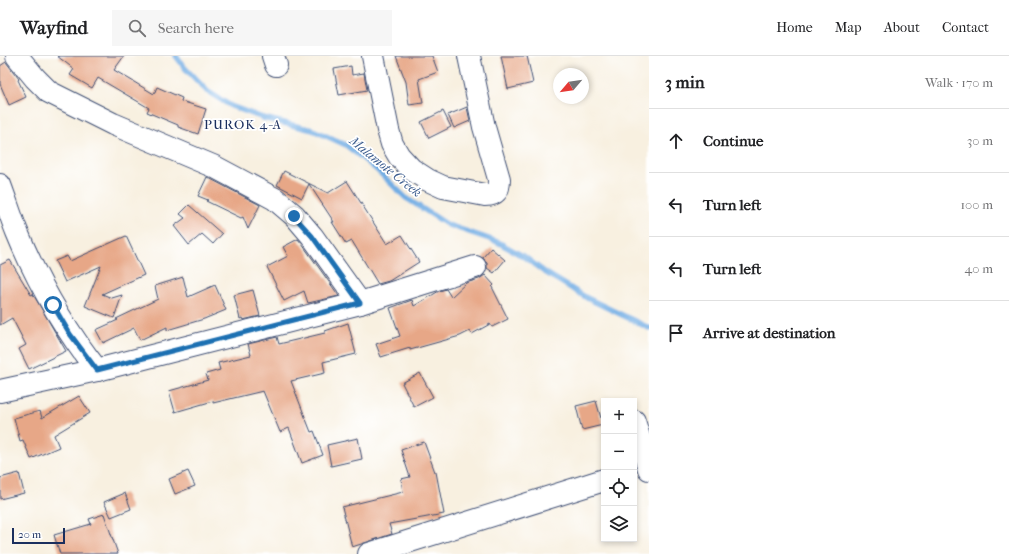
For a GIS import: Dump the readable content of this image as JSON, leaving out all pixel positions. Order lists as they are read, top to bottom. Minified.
{"districts":["PUROK 4-A"],"water":["Malamote Creek"],"scale_bar":"20 m","north":"bottom left","page":{"header":"Wayfind","search":"Search here","nav":["Home","Map","About","Contact"],"heading":["3 min","Walk · 170 m"],"list":[["Continue","30 m"],["Turn left","100 m"],["Turn left","40 m"],"Arrive at destination"],"map_buttons":["+","−"],"scale":"20 m"}}
